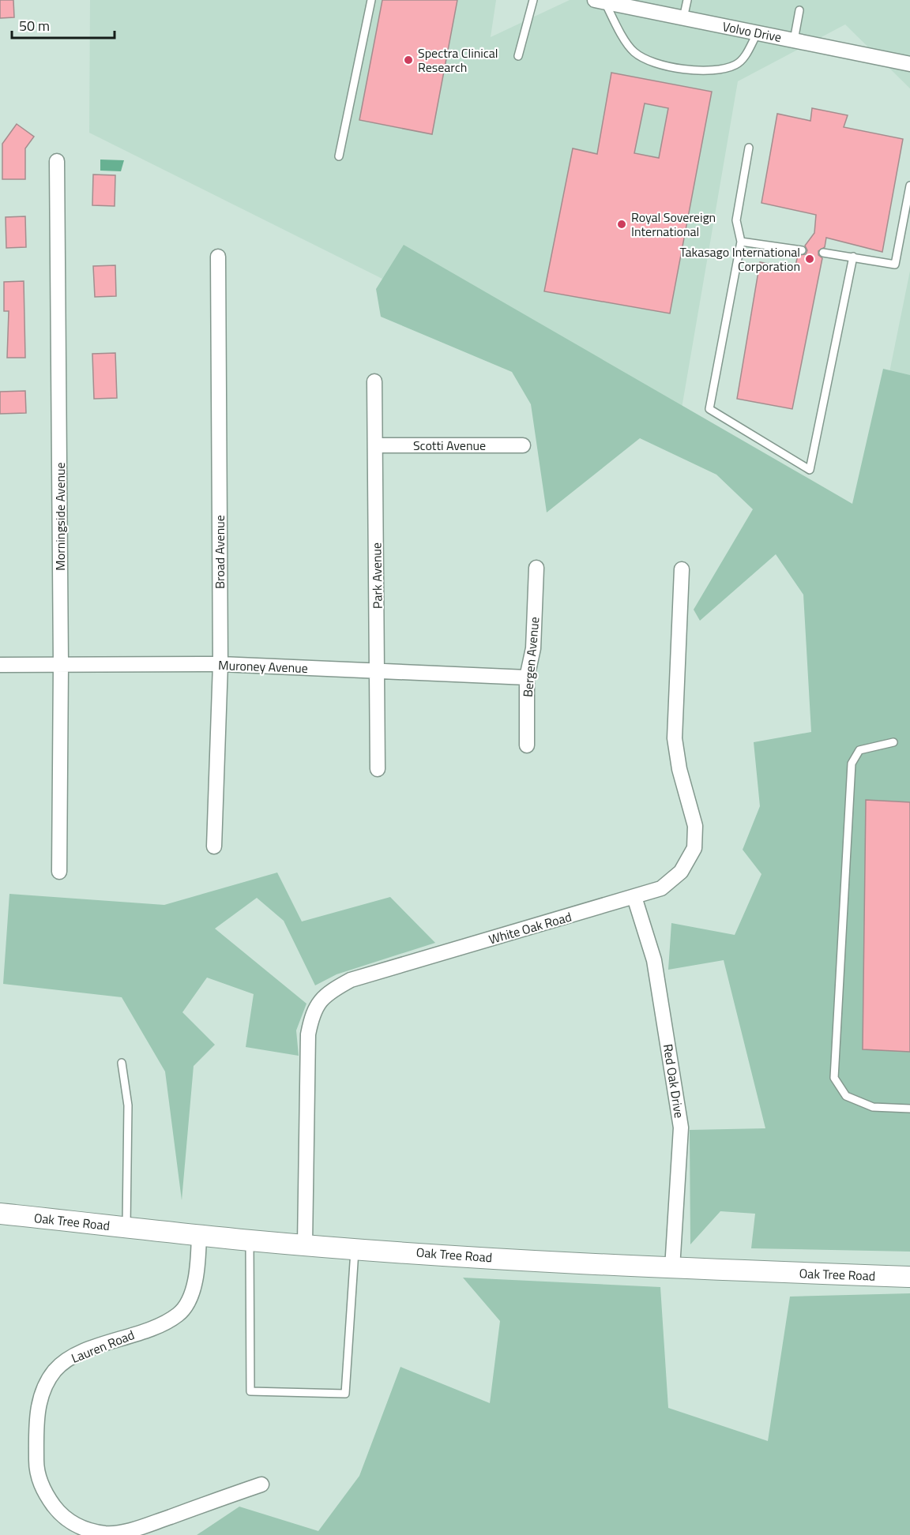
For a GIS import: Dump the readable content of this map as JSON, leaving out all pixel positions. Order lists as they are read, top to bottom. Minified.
{"streets":{"street":["Volvo Drive","Scotti Avenue","Morningside Avenue","Broad Avenue","Park Avenue","Bergen Avenue","Muroney Avenue","White Oak Road","Red Oak Drive","Oak Tree Road","Lauren Road"]},"crossings":[["Scotti Avenue","Park Avenue"],["Morningside Avenue","Muroney Avenue"],["Broad Avenue","Muroney Avenue"],["Park Avenue","Muroney Avenue"],["Bergen Avenue","Muroney Avenue"],["White Oak Road","Red Oak Drive"],["White Oak Road","Oak Tree Road"],["Red Oak Drive","Oak Tree Road"],["Oak Tree Road","Lauren Road"]],"places":["Spectra Clinical Research","Royal Sovereign International","Takasago International Corporation"],"scale_bar":"50 m"}
